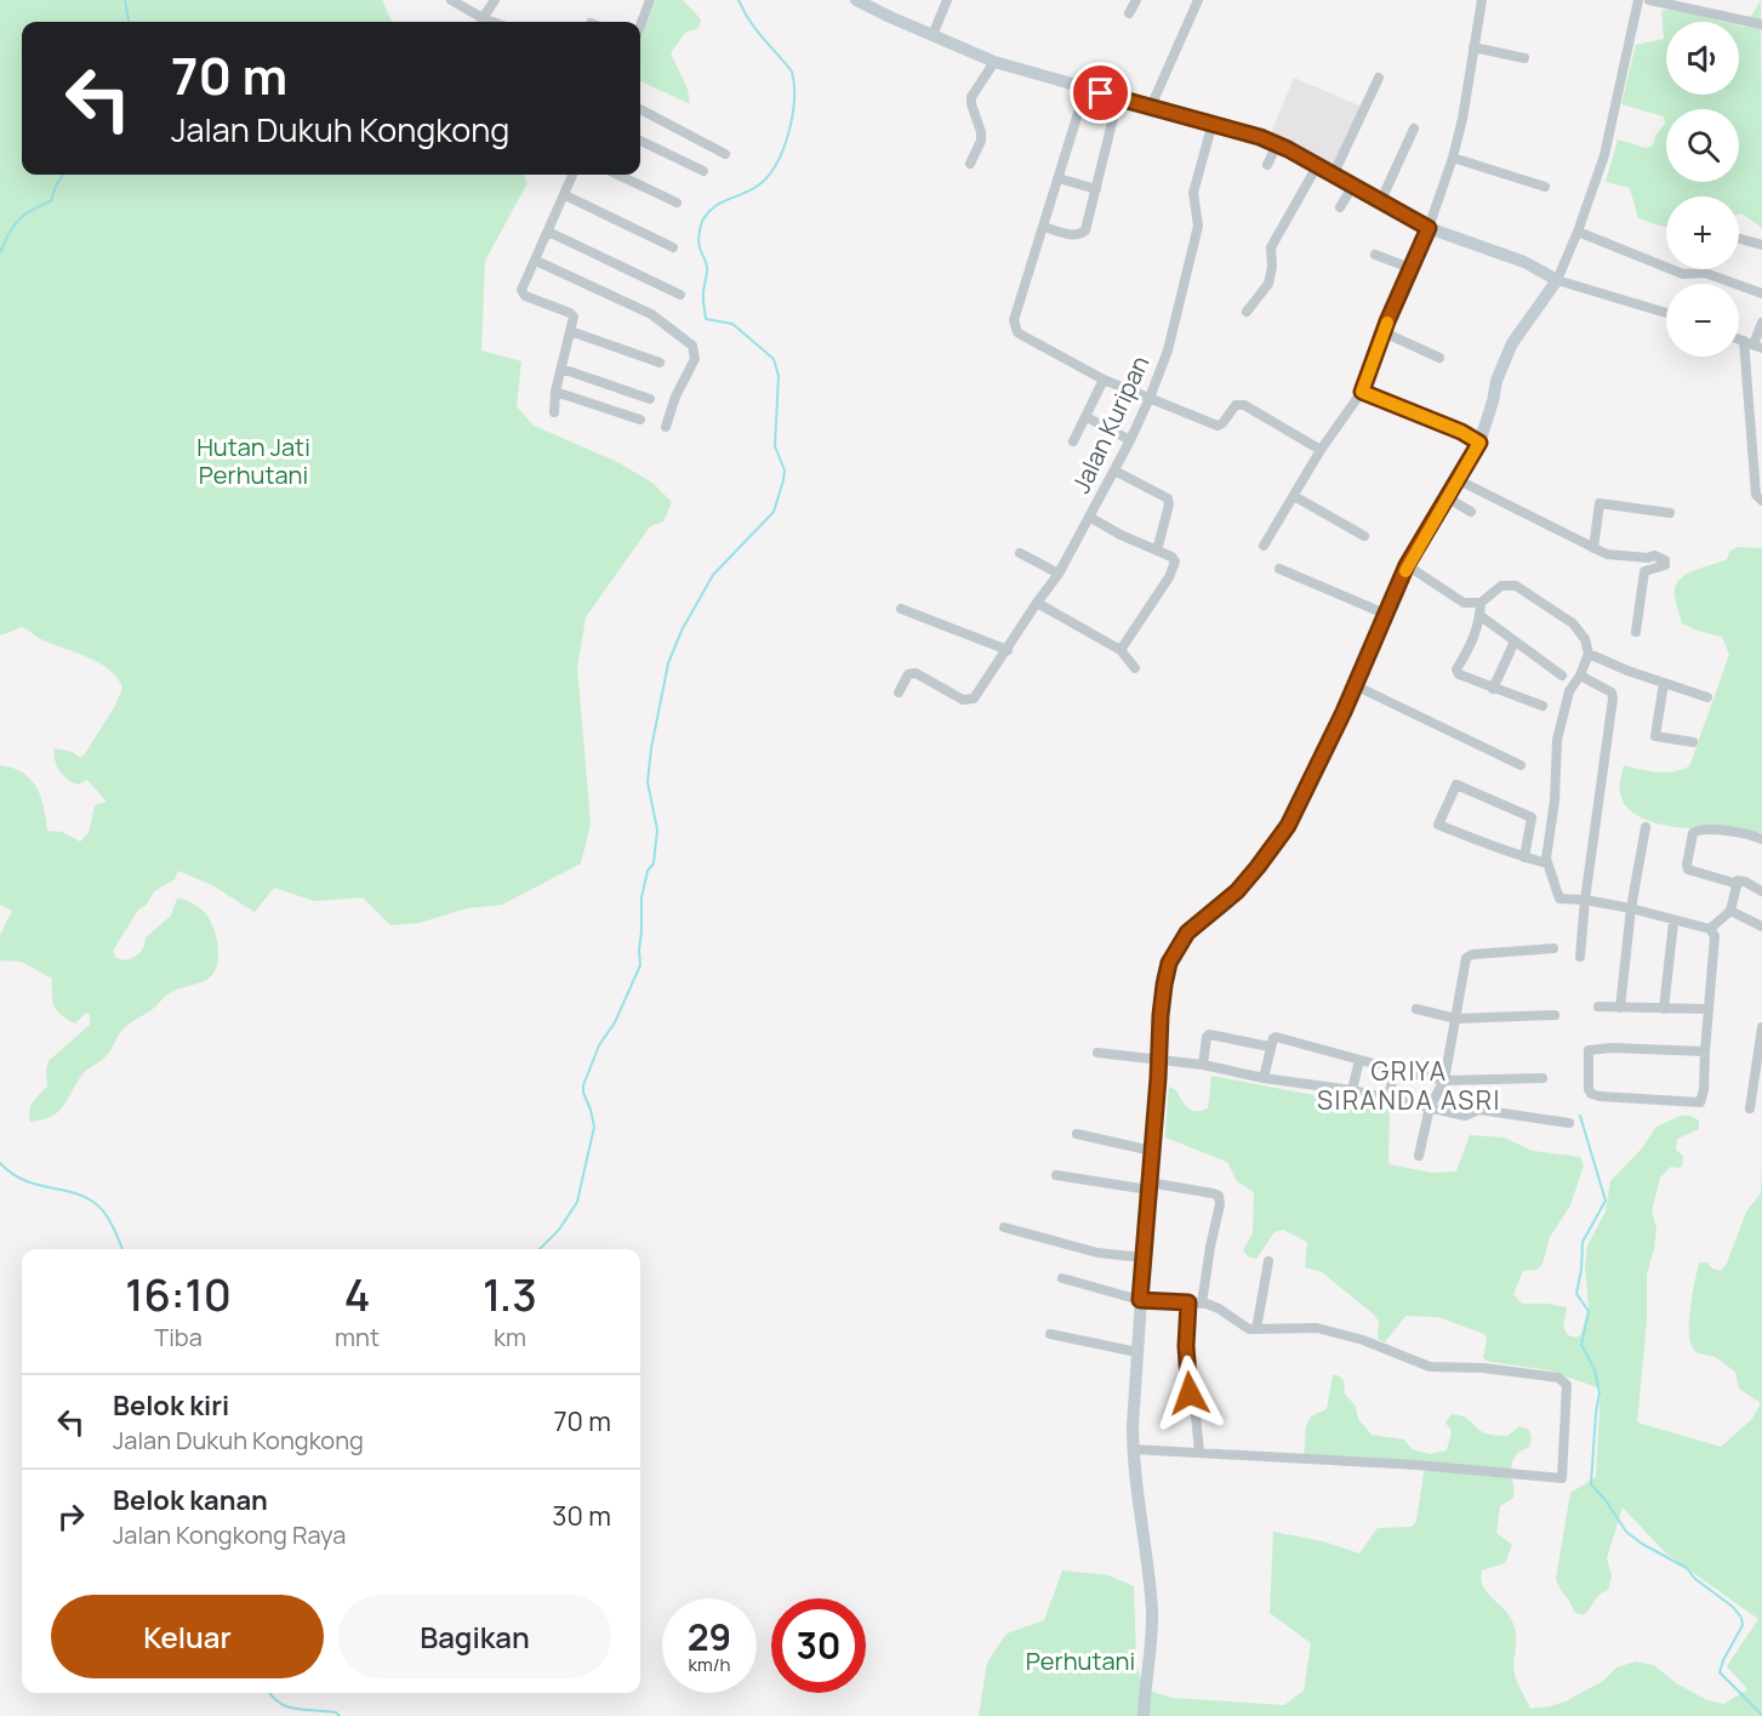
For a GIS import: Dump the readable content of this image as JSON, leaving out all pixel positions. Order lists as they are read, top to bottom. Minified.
{"streets":{"street":["Jalan Kuripan"]},"districts":["GRIYA SIRANDA ASRI"],"parks":["Hutan Jati Perhutani","Perhutani"],"page":{"map_buttons":["+","−"],"turn":["70 m","Jalan Dukuh Kongkong"],"eta":["16:10","Tiba","4","mnt","1.3","km"],"list":[{"name":"Belok kiri","note":"Jalan Dukuh Kongkong","value":"70 m"},{"name":"Belok kanan","note":"Jalan Kongkong Raya","value":"30 m"}],"buttons":["Keluar","Bagikan"],"speed":"29 km/h","limit":"30"}}
